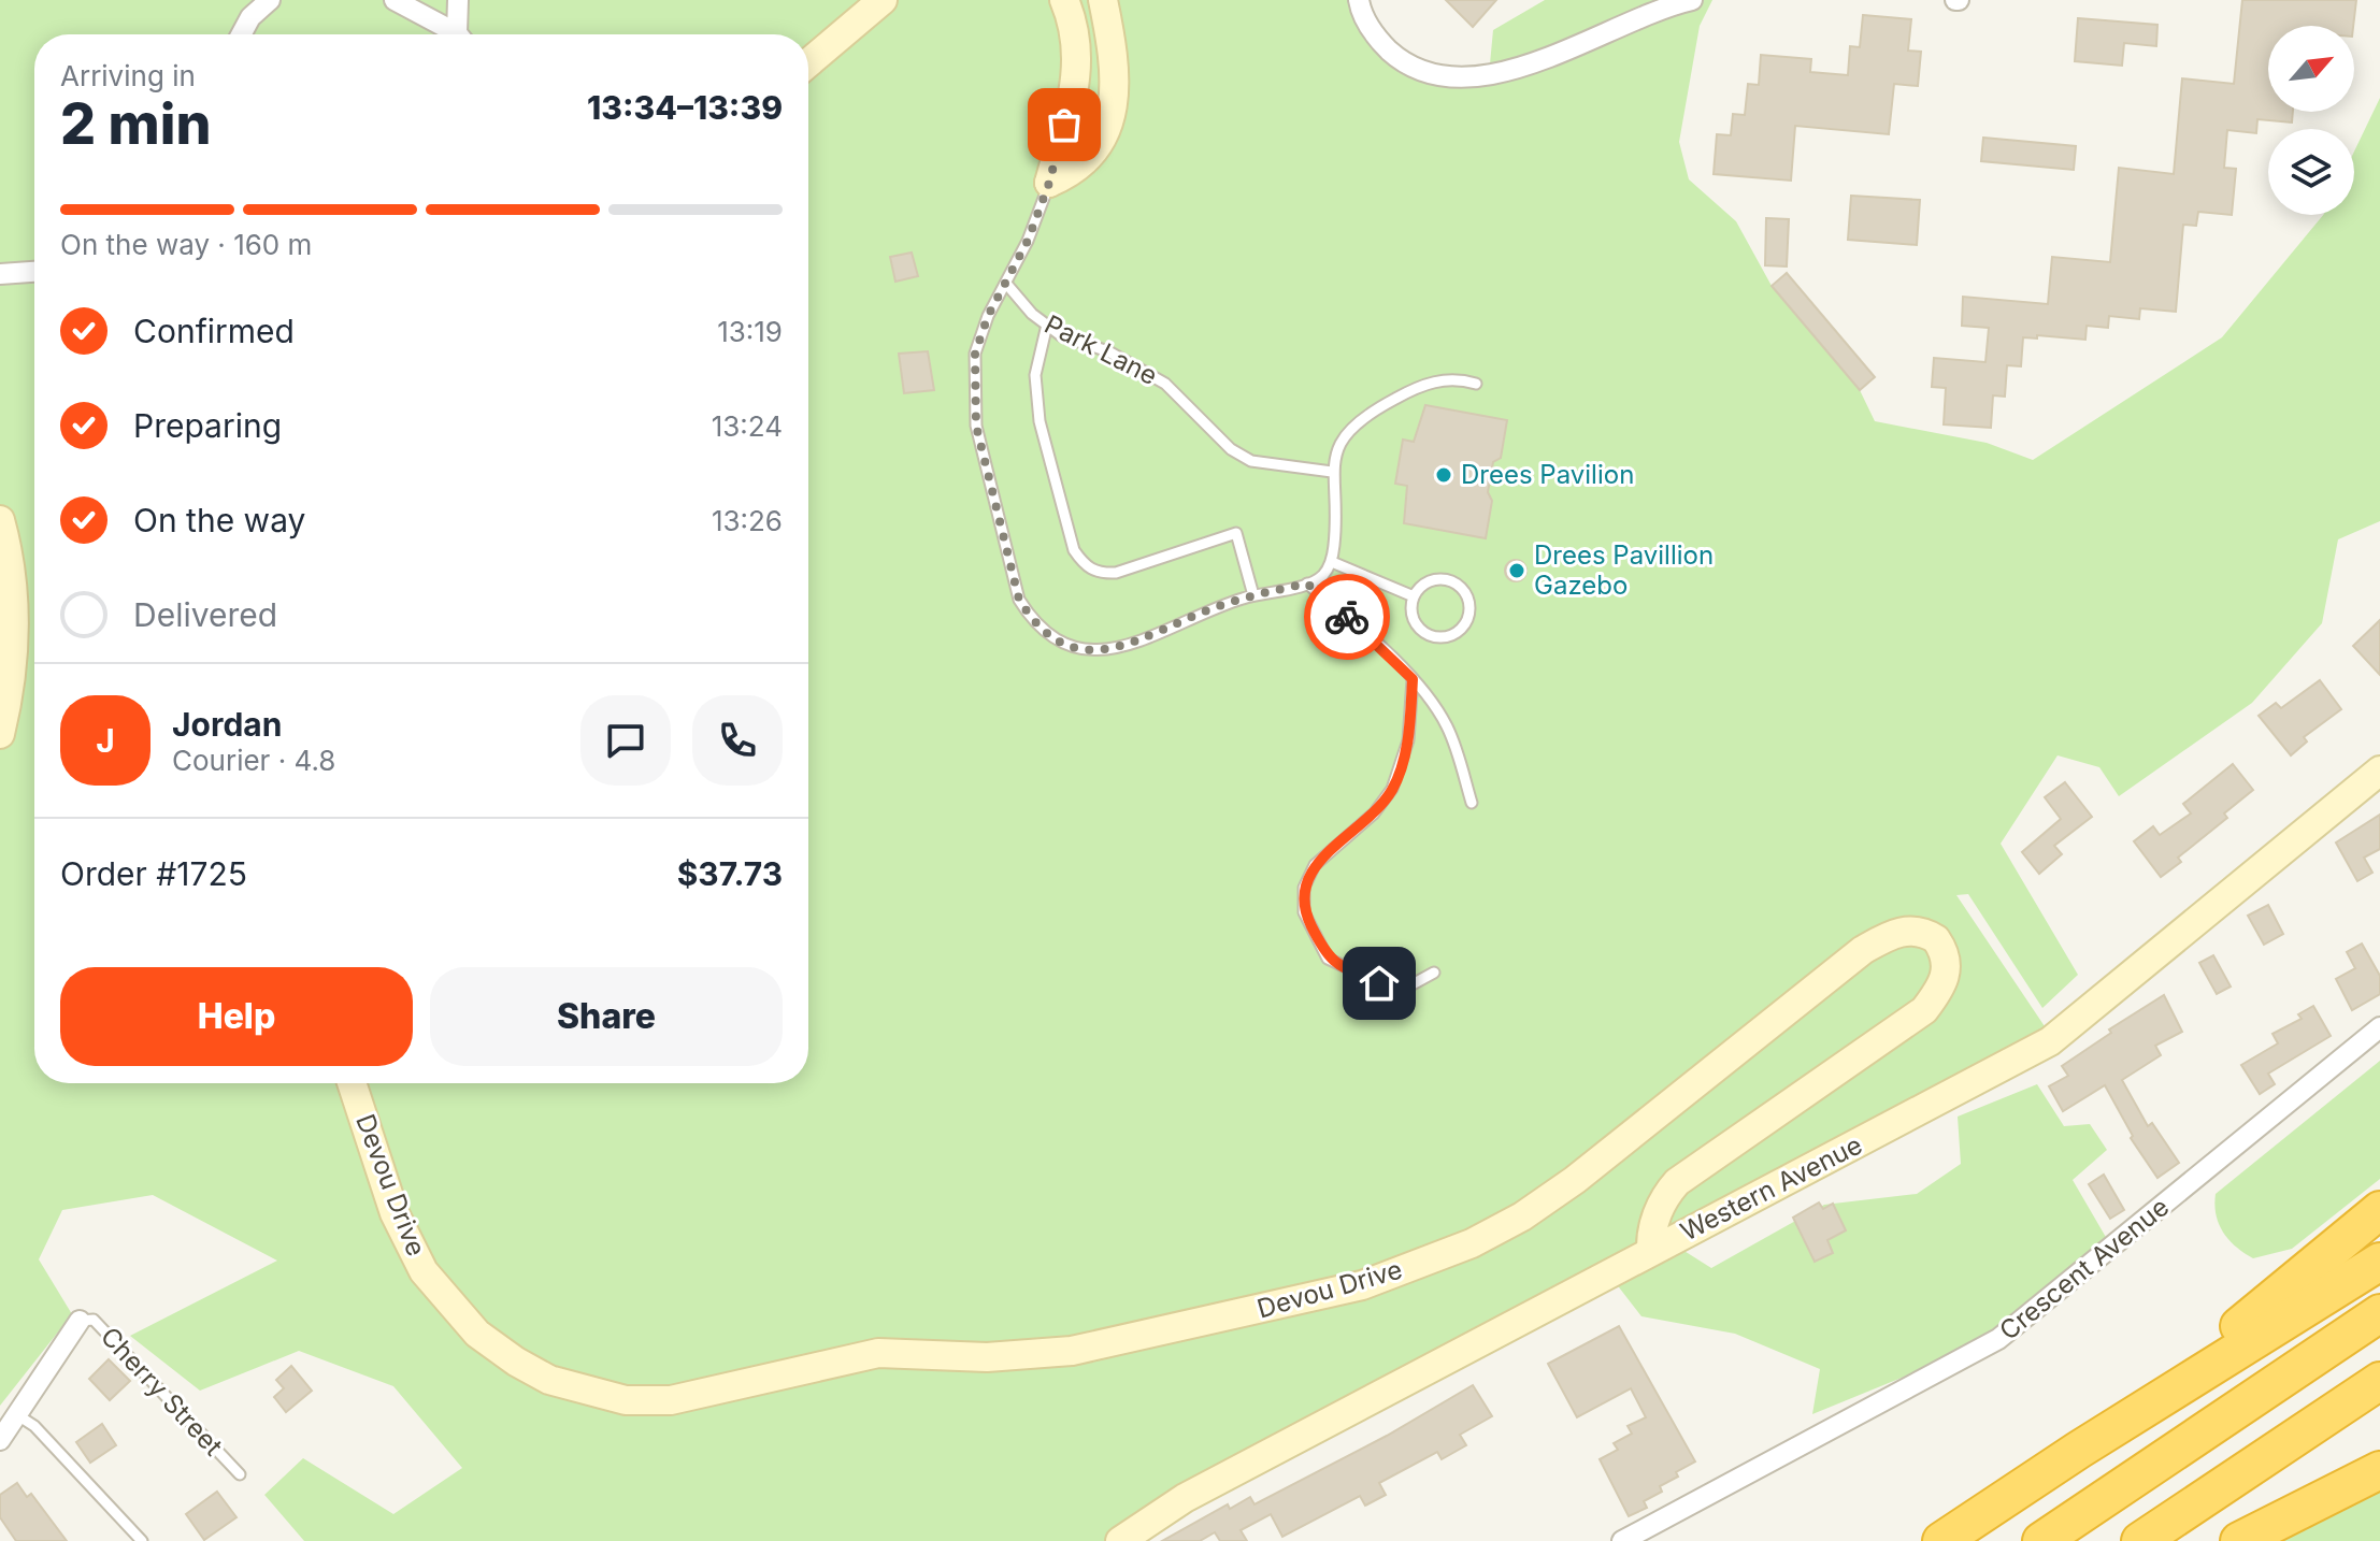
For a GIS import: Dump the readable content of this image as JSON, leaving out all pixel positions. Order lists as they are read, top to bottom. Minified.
{"streets":{"street":["Devou Drive","Western Avenue","Crescent Avenue"],"lane":["Park Lane","Cherry Street"]},"crossings":[["Devou Drive","Western Avenue"]],"places":["Drees Pavilion","Drees Pavillion Gazebo"],"north":"top right","page":{"heading":["2 min","Arriving in","13:34–13:39"],"panel":["Jordan","Courier · 4.8","Order #1725","$37.73"],"bar":"On the way · 160 m","list":[["Confirmed","13:19"],["Preparing","13:24"],["On the way","13:26"],"Delivered"],"round":"J","buttons":["Help","Share"]}}
